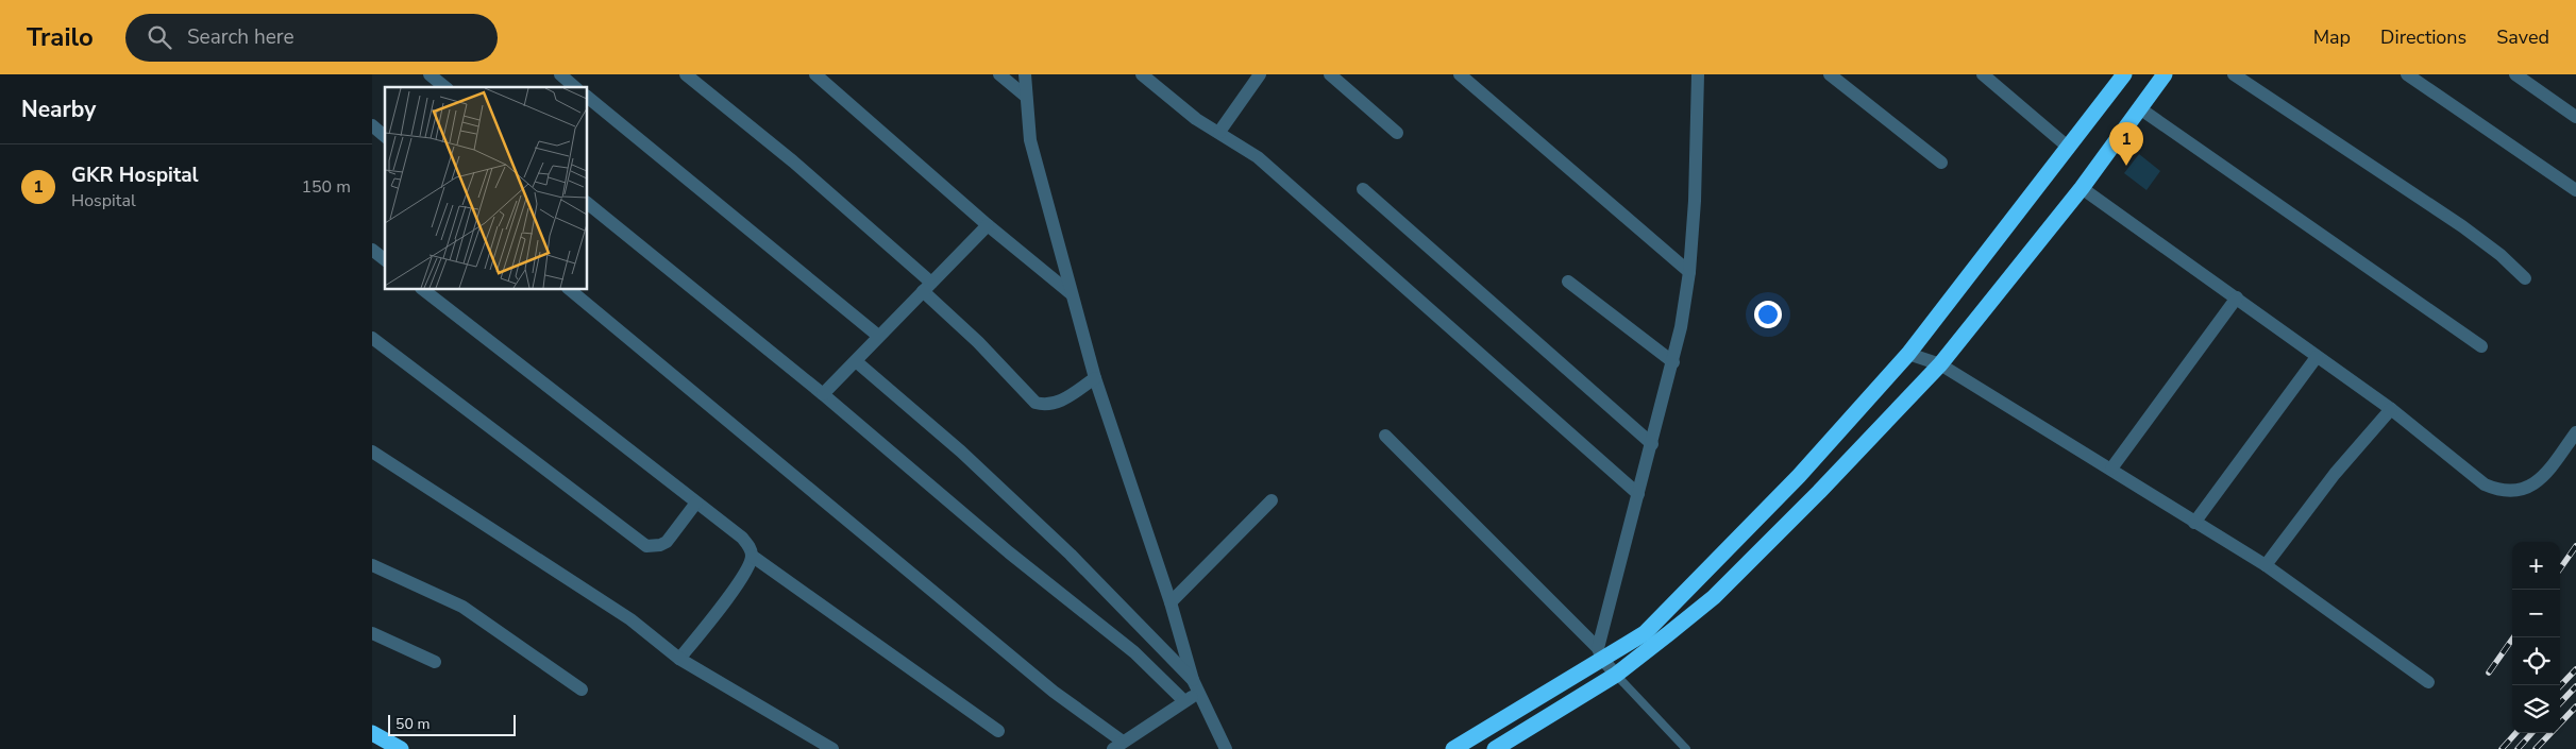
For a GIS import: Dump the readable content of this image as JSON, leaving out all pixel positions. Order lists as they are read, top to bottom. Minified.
{"scale_bar":"50 m","page":{"header":"Trailo","search":"Search here","nav":["Map","Directions","Saved"],"heading":"Nearby","pins":"1","list":[{"mark":"1","name":"GKR Hospital","note":"Hospital","value":"150 m"}],"map_buttons":["+","−"],"scale":"50 m"}}
